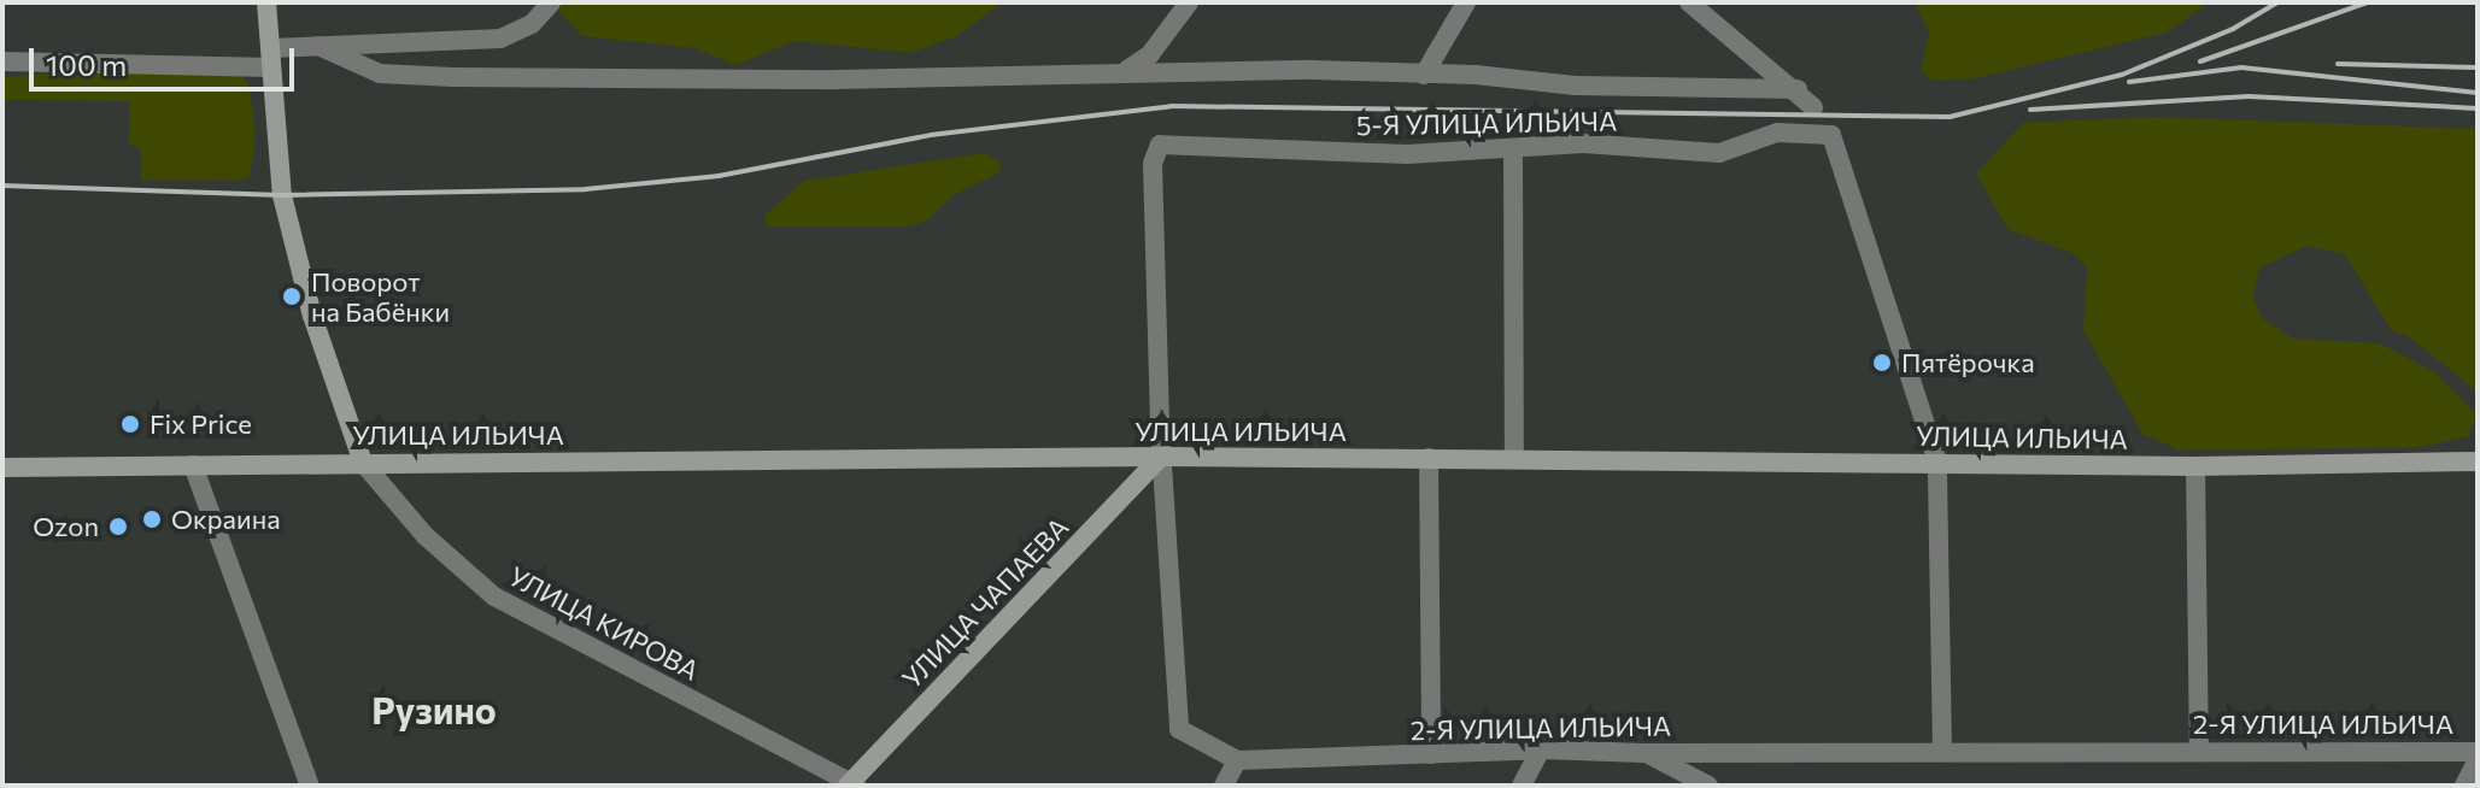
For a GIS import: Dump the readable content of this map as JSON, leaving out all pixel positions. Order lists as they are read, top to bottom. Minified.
{"streets":{"main road":["УЛИЦА ИЛЬИЧА","УЛИЦА ЧАПАЕВА"],"street":["5-Я УЛИЦА ИЛЬИЧА","УЛИЦА КИРОВА","2-Я УЛИЦА ИЛЬИЧА"]},"crossings":[["5-Я УЛИЦА ИЛЬИЧА","УЛИЦА ИЛЬИЧА"],["5-Я УЛИЦА ИЛЬИЧА","УЛИЦА ЧАПАЕВА"],["УЛИЦА ИЛЬИЧА","УЛИЦА ЧАПАЕВА"],["УЛИЦА ИЛЬИЧА","УЛИЦА КИРОВА"],["УЛИЦА ЧАПАЕВА","УЛИЦА КИРОВА"]],"districts":["Рузино"],"places":["Поворот на Бабёнки","Пятёрочка","Fix Price","Окраина","Ozon"],"scale_bar":"100 m"}
